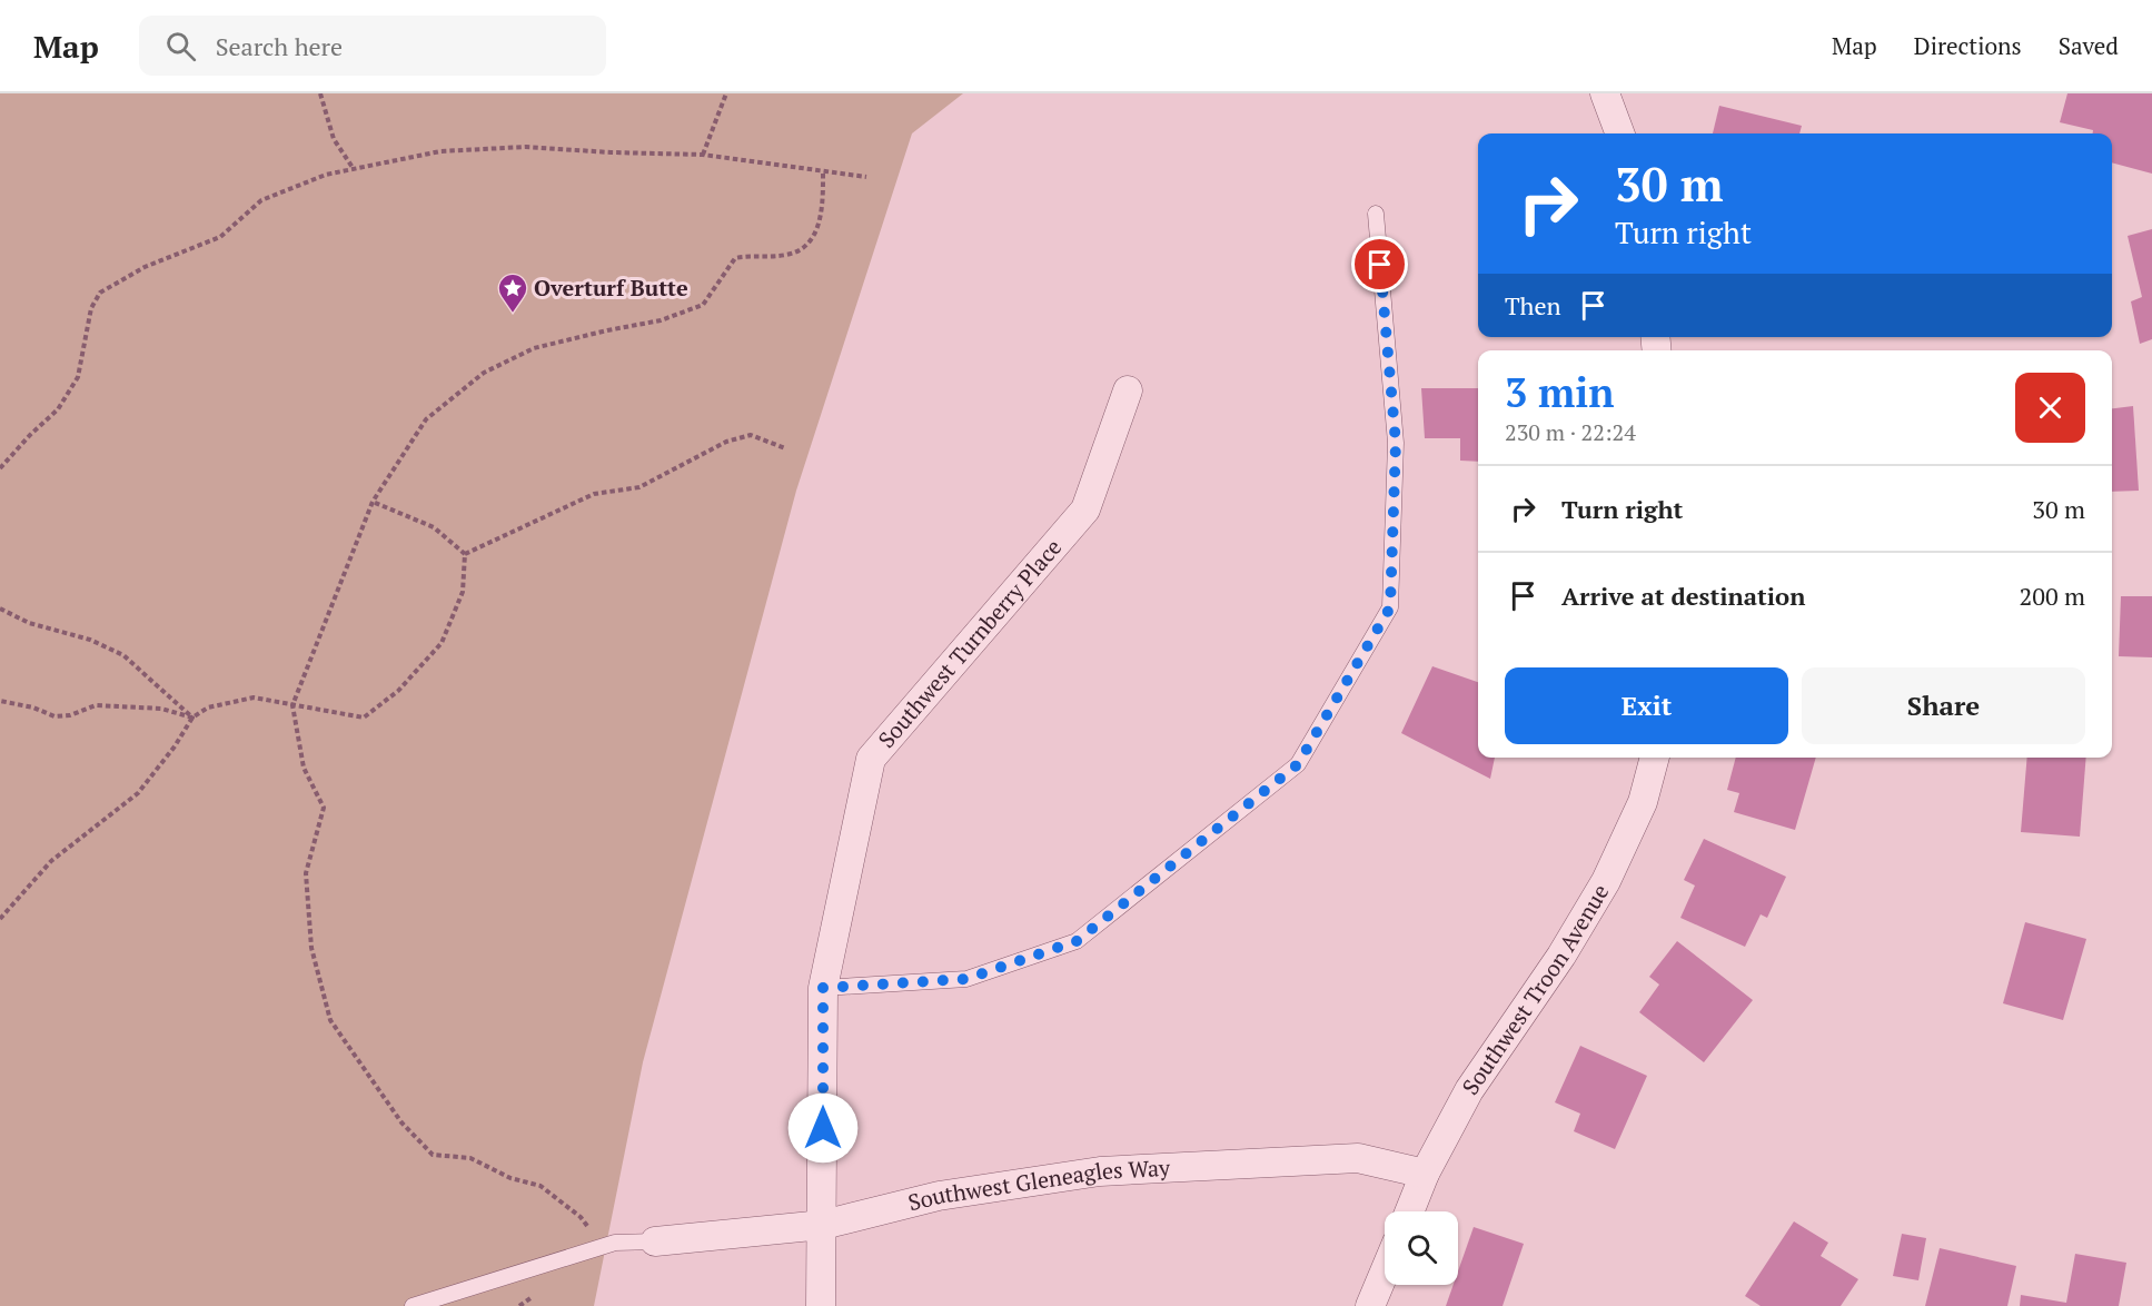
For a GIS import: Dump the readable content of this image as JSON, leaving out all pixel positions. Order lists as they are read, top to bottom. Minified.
{"streets":{"street":["Southwest Turnberry Place","Southwest Troon Avenue","Southwest Gleneagles Way"]},"crossings":[["Southwest Turnberry Place","Southwest Gleneagles Way"],["Southwest Troon Avenue","Southwest Gleneagles Way"]],"places":{"place":["Overturf Butte"]},"page":{"header":"Map","search":"Search here","nav":["Map","Directions","Saved"],"turn":["30 m","Turn right"],"then":"Then","heading":["3 min","230 m · 22:24"],"list":[{"name":"Turn right","value":"30 m"},{"name":"Arrive at destination","value":"200 m"}],"buttons":["Exit","Share"]}}
